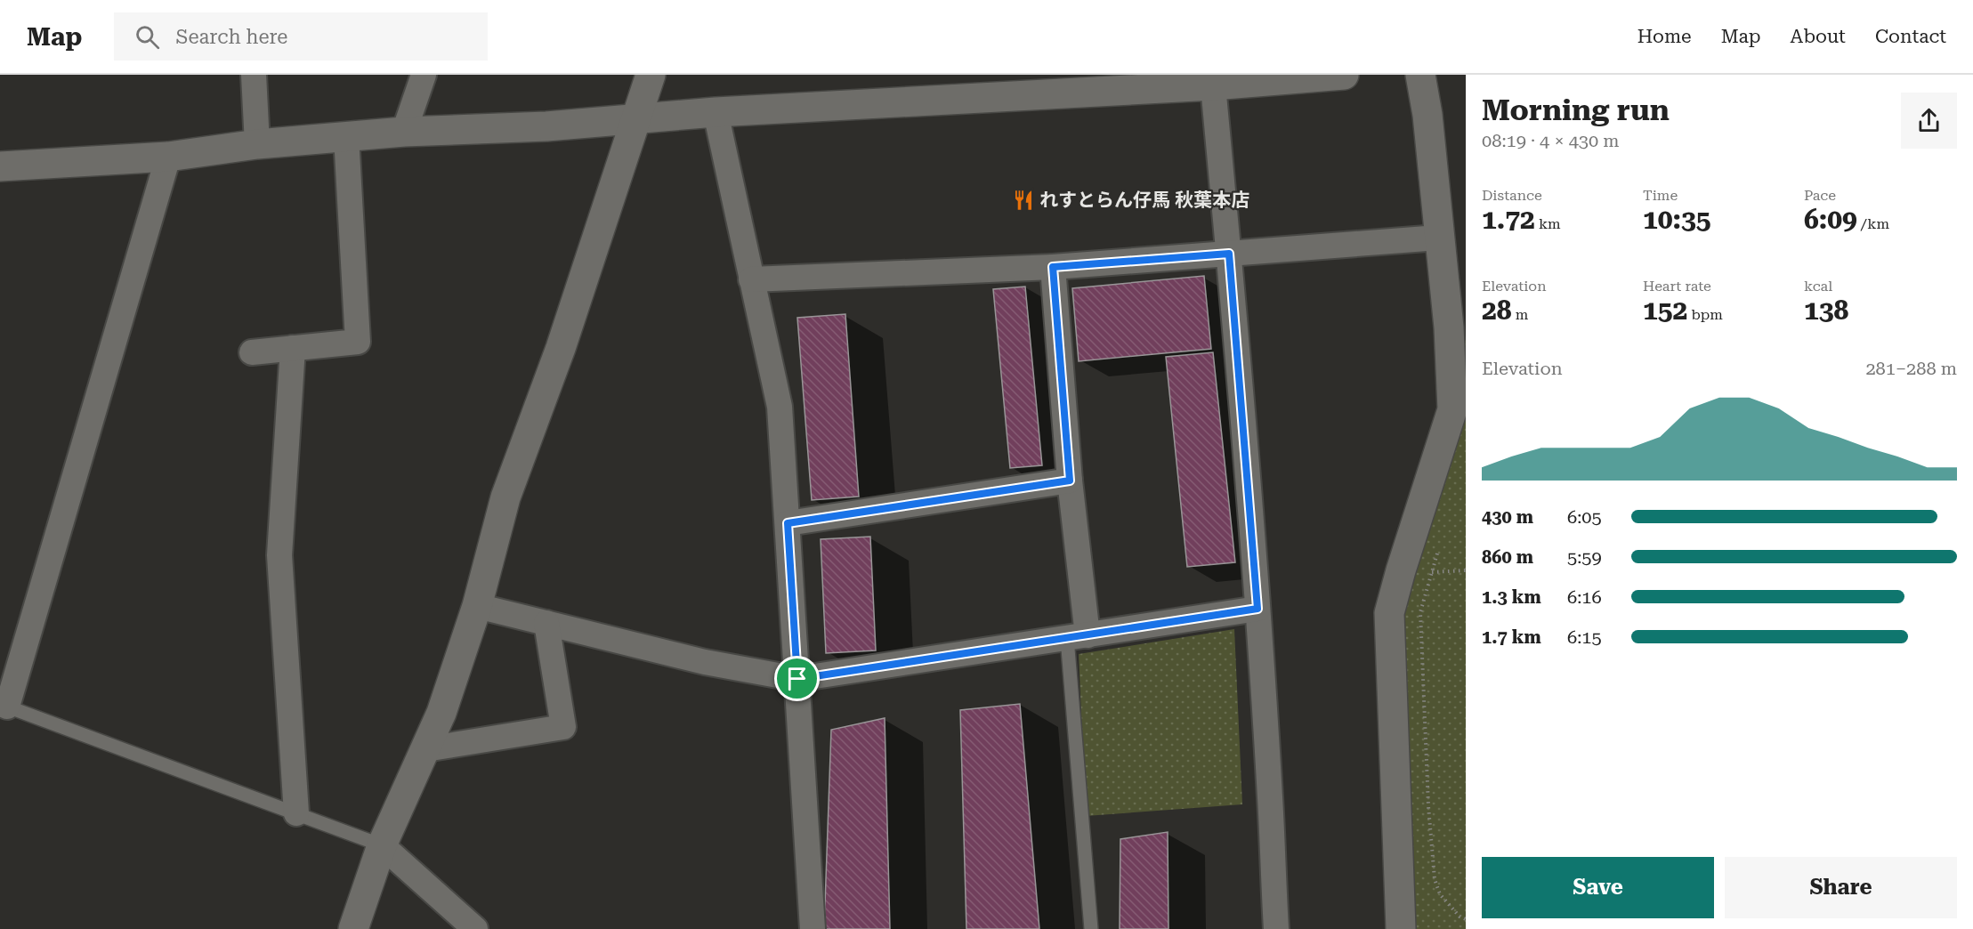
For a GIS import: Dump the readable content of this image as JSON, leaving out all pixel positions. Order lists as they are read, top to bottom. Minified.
{"places":{"restaurant":["れすとらん仔馬 秋葉本店"]},"page":{"header":"Map","search":"Search here","nav":["Home","Map","About","Contact"],"heading":["Morning run","08:19 · 4 × 430 m"],"stats":[["Distance","1.72 km"],["Time","10:35"],["Pace","6:09 /km"],["Elevation","28 m"],["Heart rate","152 bpm"],["kcal","138"]],"chart":["Elevation","281–288 m"],"list":[{"name":"430 m","note":"6:05"},{"name":"860 m","note":"5:59"},{"name":"1.3 km","note":"6:16"},{"name":"1.7 km","note":"6:15"}],"buttons":["Save","Share"]}}
